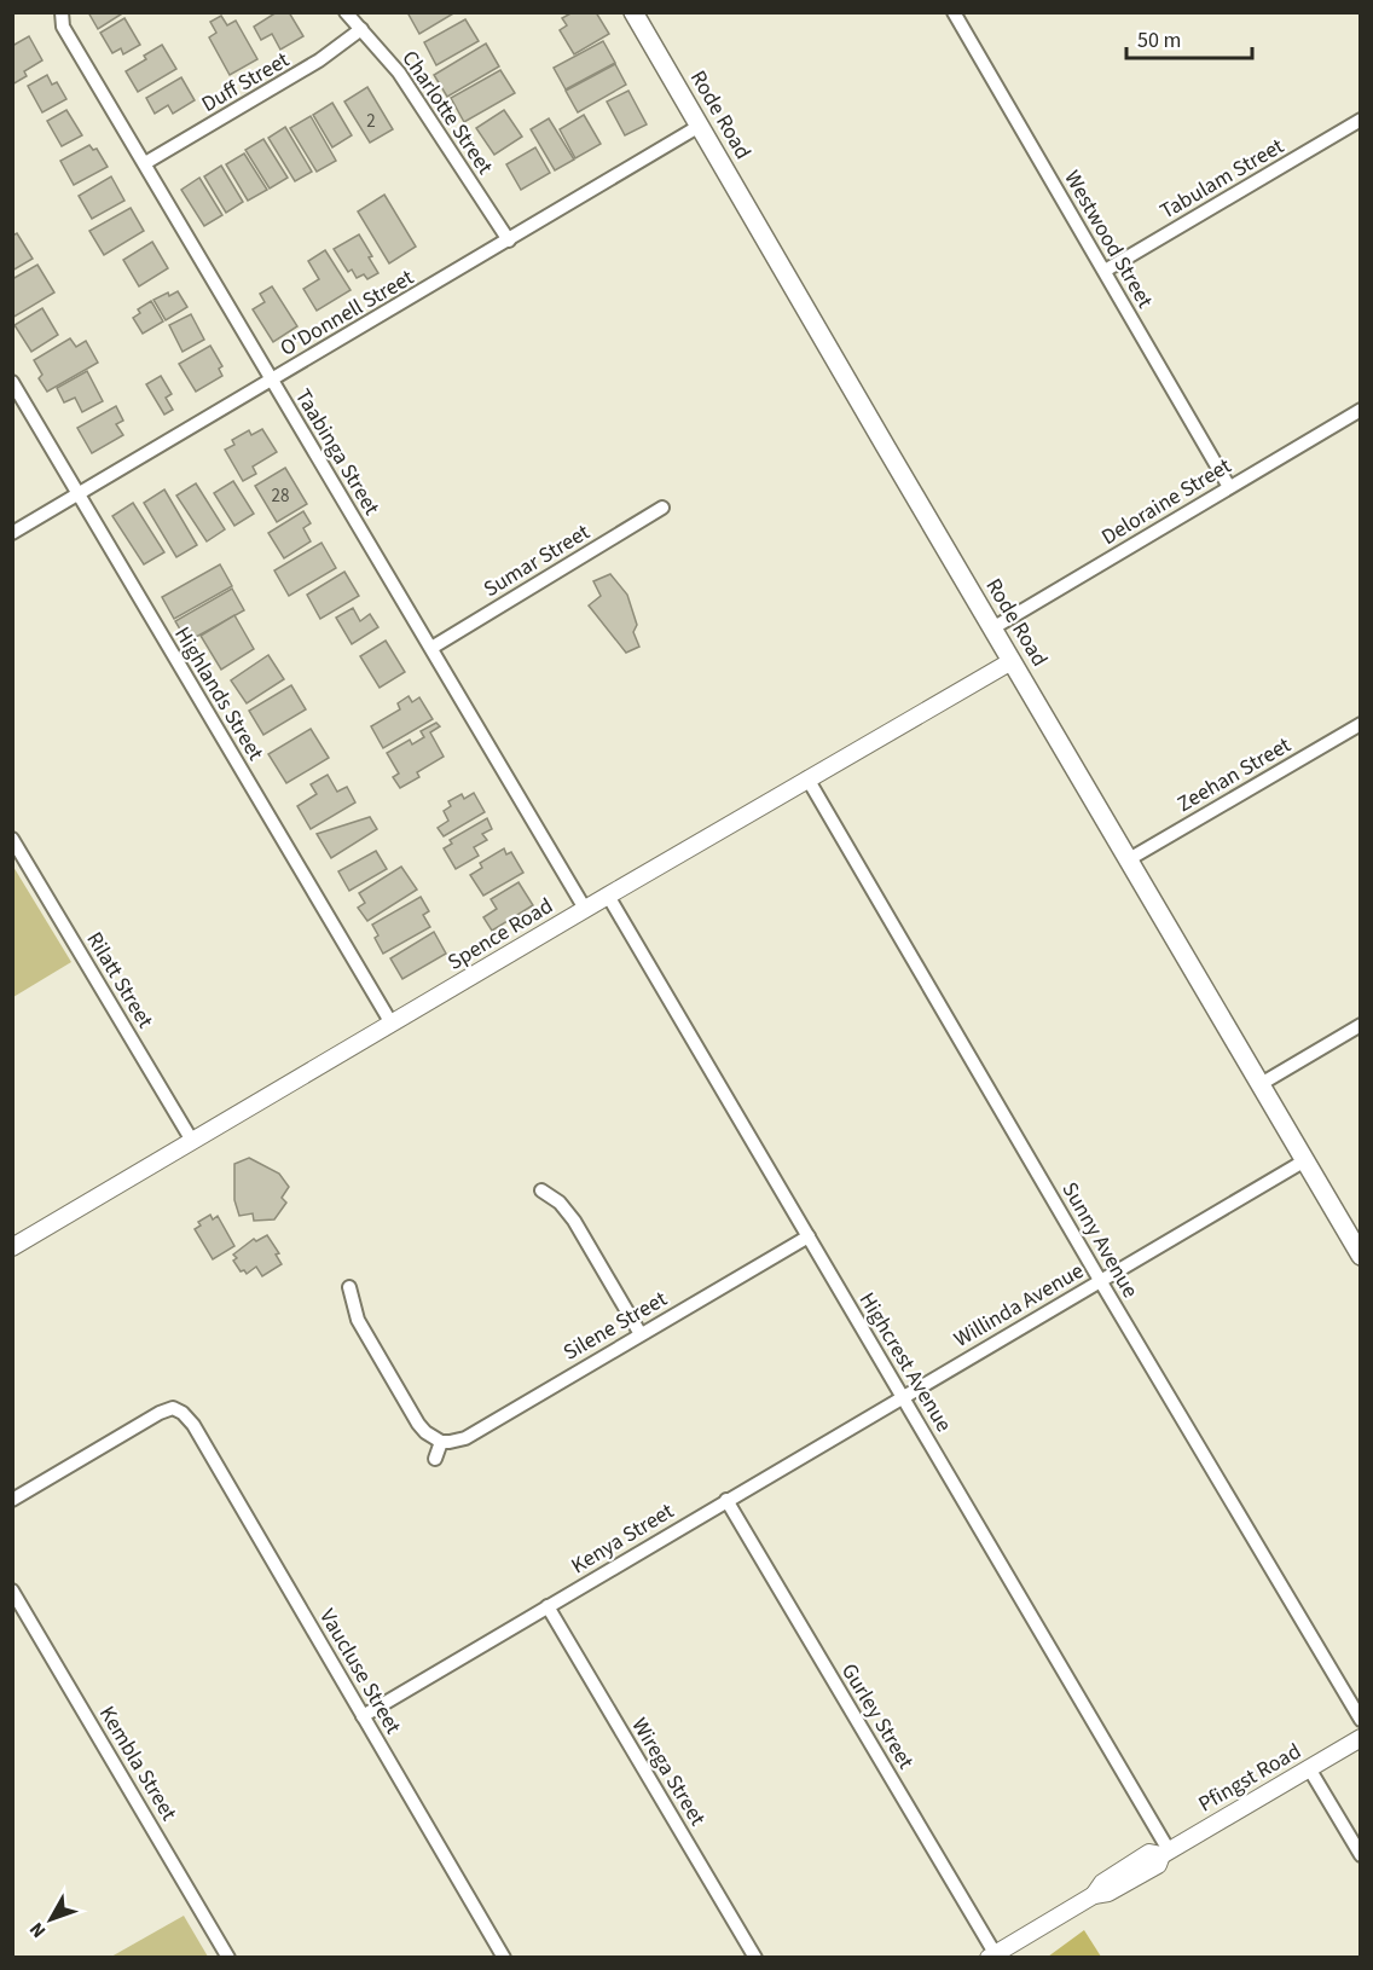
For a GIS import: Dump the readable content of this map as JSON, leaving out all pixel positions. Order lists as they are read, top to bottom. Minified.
{"streets":{"main road":["Rode Road"],"street":["Duff Street","Charlotte Street","Tabulam Street","Westwood Street","O'Donnell Street","Taabinga Street","Deloraine Street","Sumar Street","Highlands Street","Zeehan Street","Spence Road","Rilatt Street","Sunny Avenue","Willinda Avenue","Silene Street","Highcrest Avenue","Kenya Street","Vaucluse Street","Gurley Street","Kembla Street","Wirega Street","Pfingst Road"]},"crossings":[["Duff Street","Charlotte Street"],["Duff Street","Taabinga Street"],["Charlotte Street","O'Donnell Street"],["Rode Road","O'Donnell Street"],["Rode Road","Deloraine Street"],["Rode Road","Zeehan Street"],["Rode Road","Spence Road"],["Rode Road","Willinda Avenue"],["Tabulam Street","Westwood Street"],["Westwood Street","Deloraine Street"],["O'Donnell Street","Taabinga Street"],["O'Donnell Street","Highlands Street"],["Taabinga Street","Sumar Street"],["Taabinga Street","Spence Road"],["Highlands Street","Spence Road"],["Spence Road","Rilatt Street"],["Spence Road","Sunny Avenue"],["Spence Road","Highcrest Avenue"],["Sunny Avenue","Willinda Avenue"],["Willinda Avenue","Highcrest Avenue"],["Willinda Avenue","Kenya Street"],["Silene Street","Highcrest Avenue"],["Highcrest Avenue","Kenya Street"],["Highcrest Avenue","Pfingst Road"],["Kenya Street","Vaucluse Street"],["Kenya Street","Gurley Street"],["Kenya Street","Wirega Street"],["Gurley Street","Pfingst Road"]],"house_numbers":["2","28"],"scale_bar":"50 m","north":"bottom left"}
